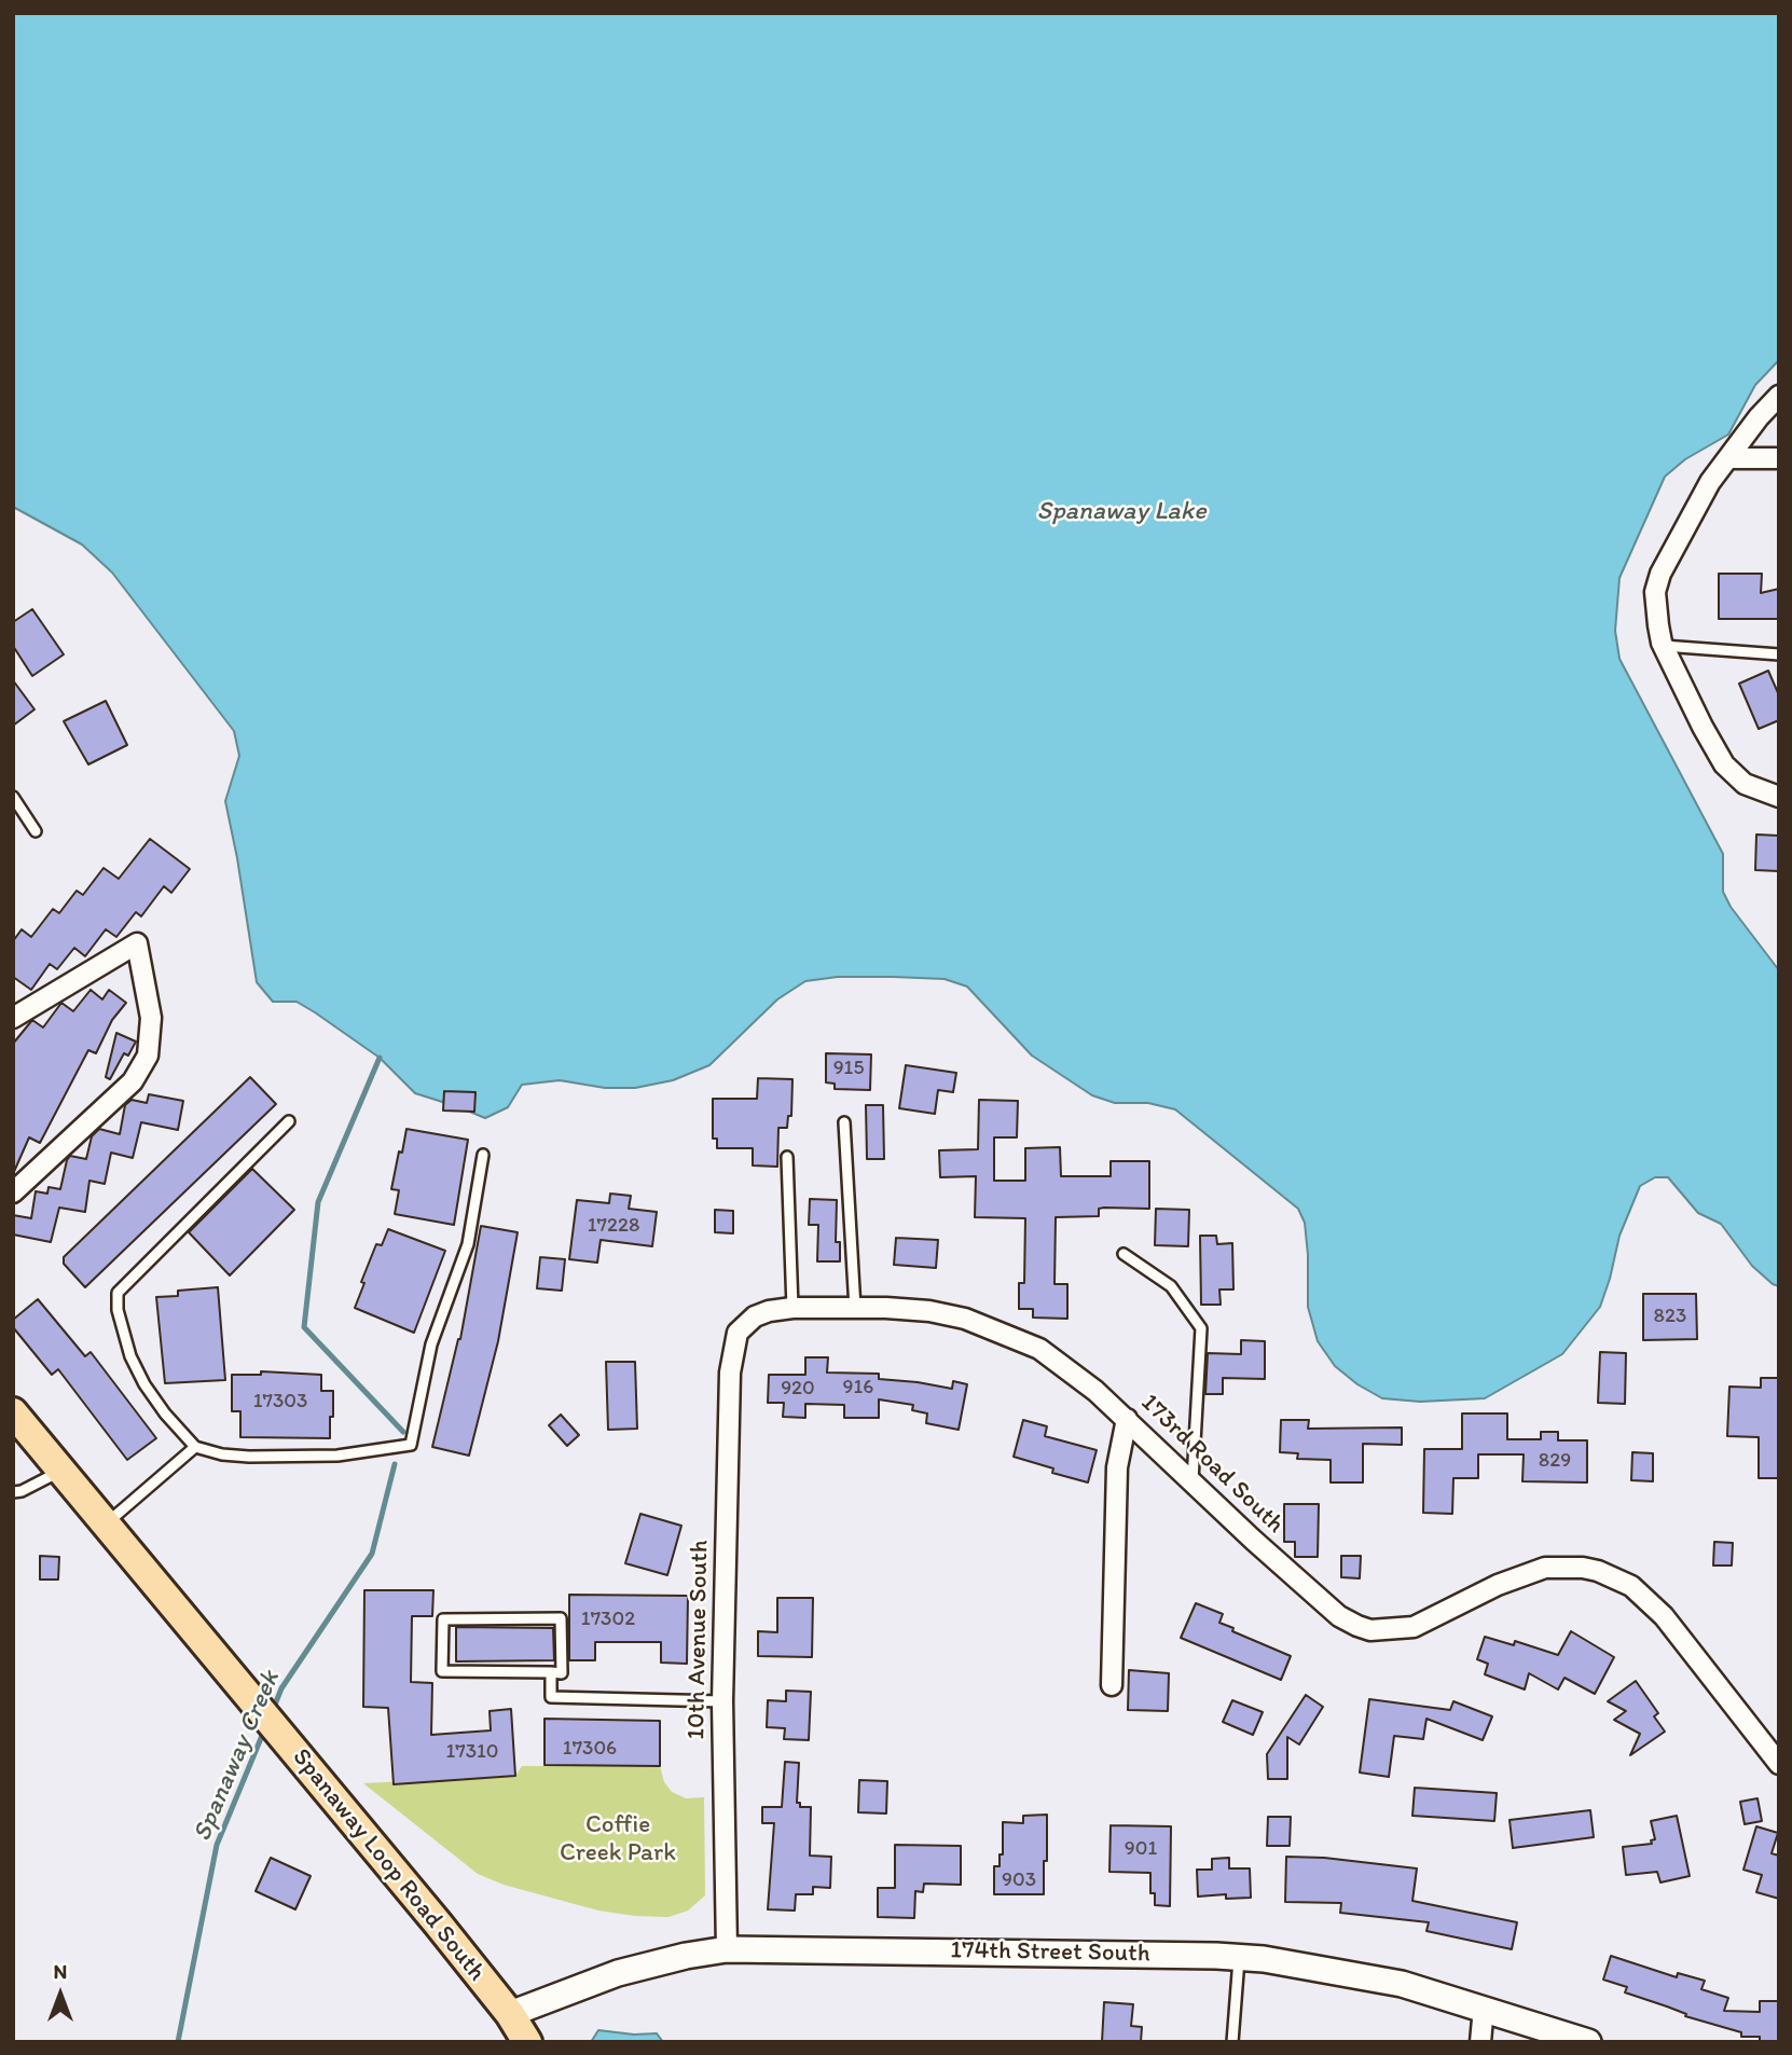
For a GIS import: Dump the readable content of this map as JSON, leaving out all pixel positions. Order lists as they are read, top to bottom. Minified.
{"streets":{"main road":["Spanaway Loop Road South"],"street":["173rd Road South","10th Avenue South","174th Street South"]},"crossings":[["173rd Road South","10th Avenue South"],["10th Avenue South","174th Street South"],["Spanaway Loop Road South","174th Street South"]],"water":["Spanaway Lake","Spanaway Creek"],"parks":["Coffie Creek Park"],"house_numbers":["915","17228","823","916","920","17303","829","17302","17306","17310","901","903"],"north":"top"}
